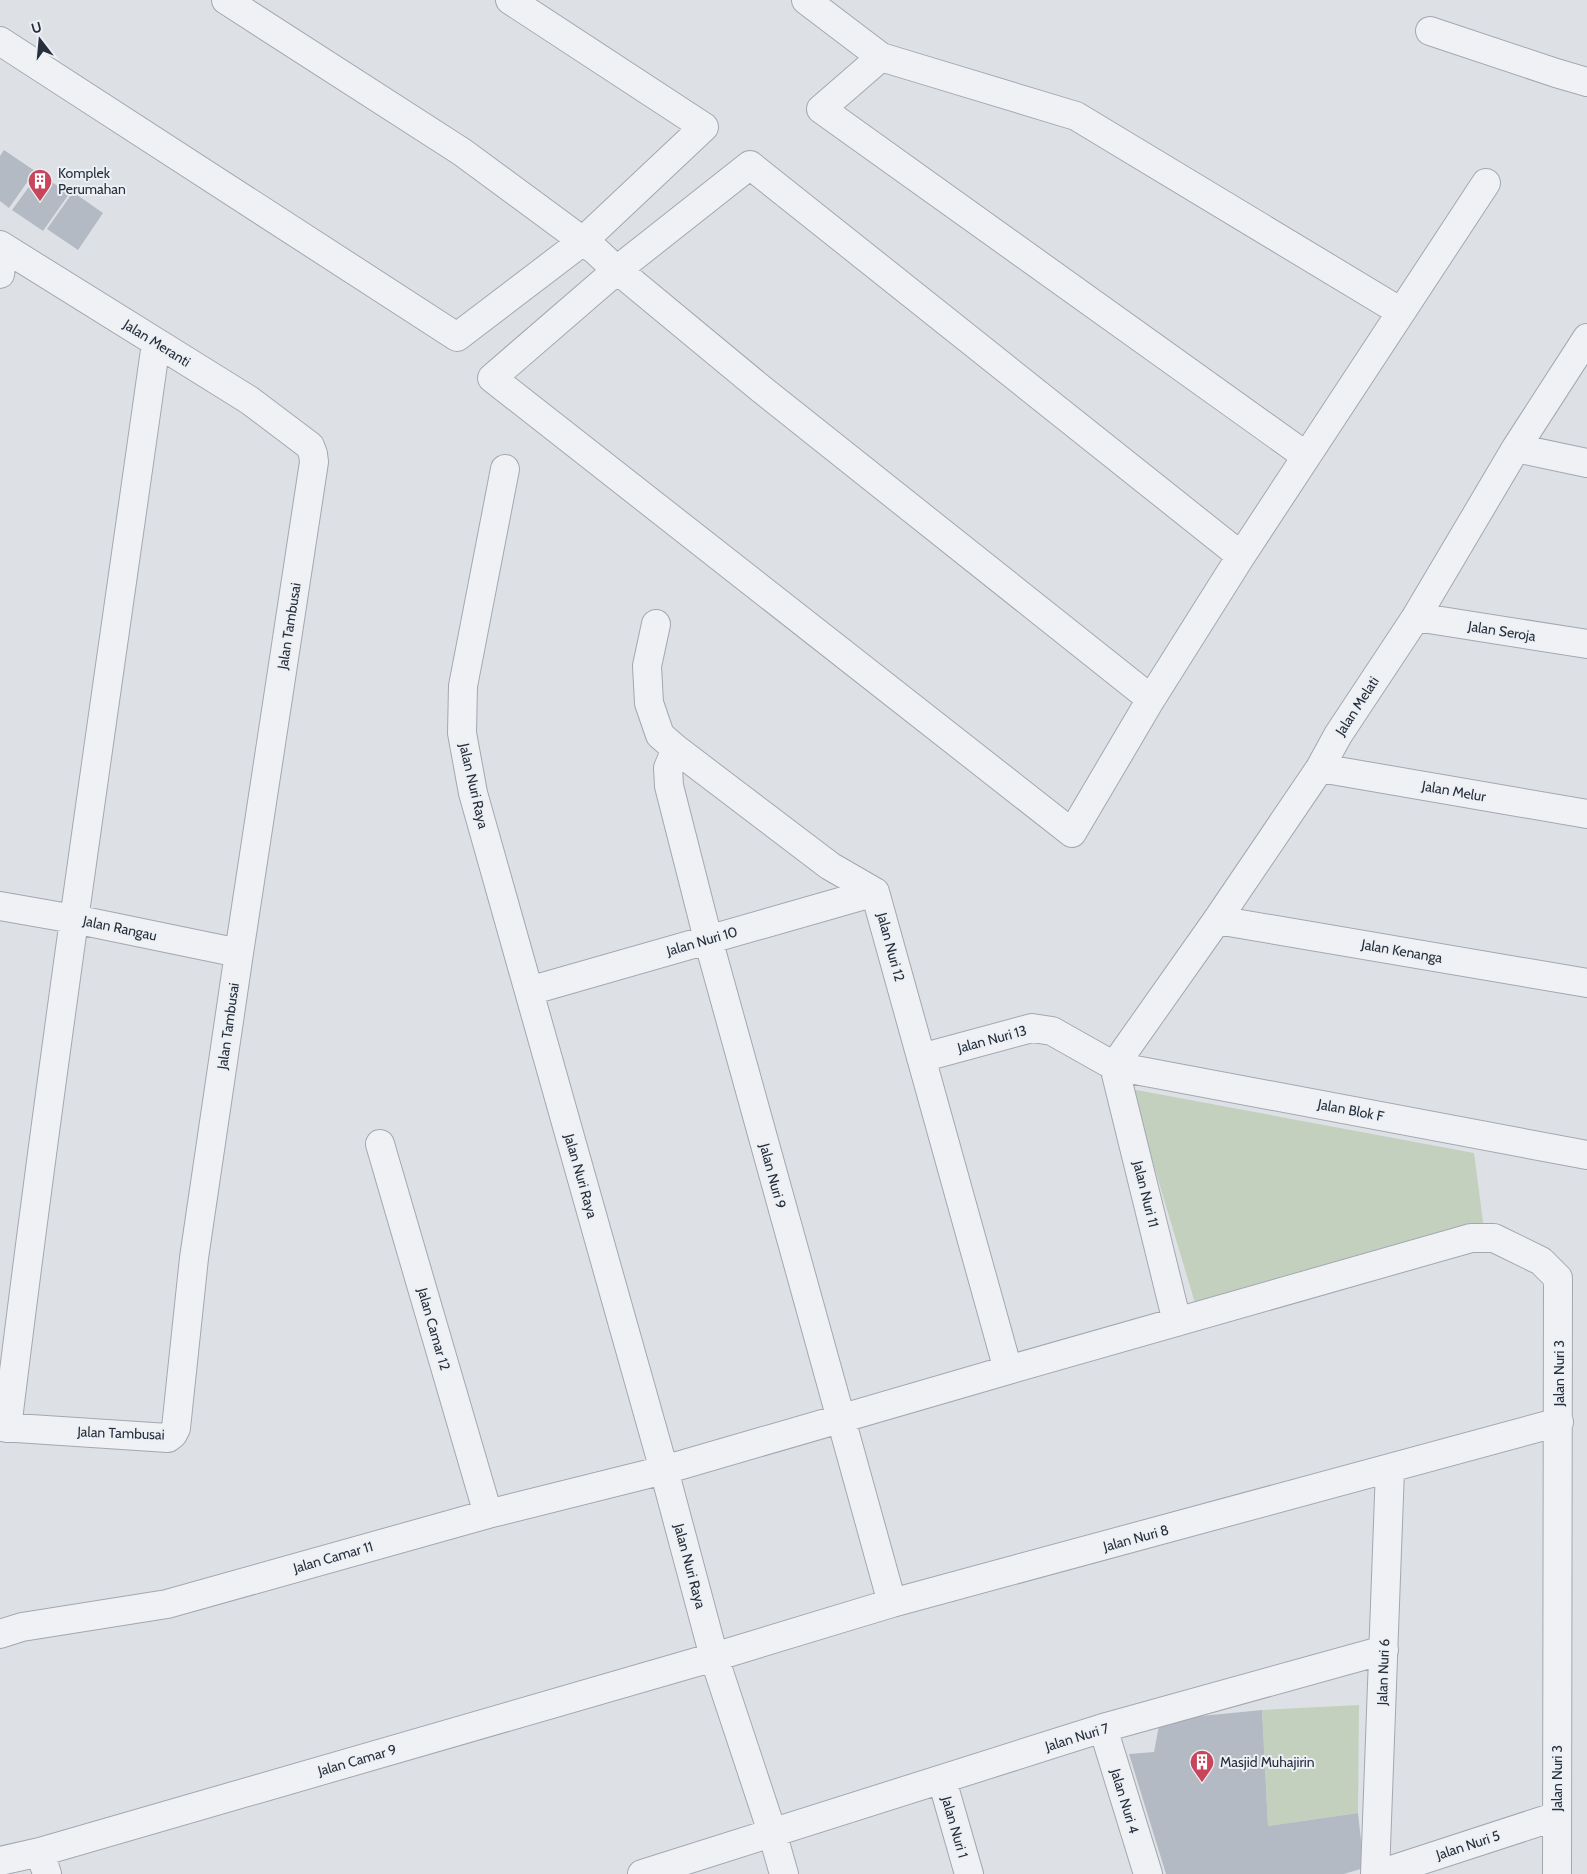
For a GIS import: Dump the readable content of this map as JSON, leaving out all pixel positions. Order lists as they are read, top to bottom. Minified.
{"streets":{"street":["Jalan Meranti","Jalan Tambusai","Jalan Seroja","Jalan Melati","Jalan Nuri Raya","Jalan Melur","Jalan Rangau","Jalan Nuri 10","Jalan Nuri 12","Jalan Kenanga","Jalan Nuri 13","Jalan Blok F","Jalan Nuri 9","Jalan Nuri 11","Jalan Camar 12","Jalan Nuri 3","Jalan Nuri 8","Jalan Camar 11","Jalan Nuri 6","Jalan Nuri 7","Jalan Camar 9","Jalan Nuri 4","Jalan Nuri 1","Jalan Nuri 5"]},"crossings":[["Jalan Meranti","Jalan Tambusai"],["Jalan Tambusai","Jalan Rangau"],["Jalan Seroja","Jalan Melati"],["Jalan Melati","Jalan Melur"],["Jalan Melati","Jalan Kenanga"],["Jalan Melati","Jalan Nuri 13"],["Jalan Melati","Jalan Blok F"],["Jalan Melati","Jalan Nuri 11"],["Jalan Nuri Raya","Jalan Nuri 10"],["Jalan Nuri Raya","Jalan Nuri 8"],["Jalan Nuri Raya","Jalan Camar 11"],["Jalan Nuri Raya","Jalan Nuri 7"],["Jalan Nuri Raya","Jalan Camar 9"],["Jalan Nuri 10","Jalan Nuri 12"],["Jalan Nuri 10","Jalan Nuri 9"],["Jalan Nuri 12","Jalan Nuri 13"],["Jalan Nuri 12","Jalan Nuri 3"],["Jalan Nuri 13","Jalan Blok F"],["Jalan Nuri 13","Jalan Nuri 11"],["Jalan Blok F","Jalan Nuri 11"],["Jalan Nuri 9","Jalan Nuri 3"],["Jalan Nuri 9","Jalan Nuri 8"],["Jalan Nuri 9","Jalan Camar 11"],["Jalan Nuri 11","Jalan Nuri 3"],["Jalan Camar 12","Jalan Camar 11"],["Jalan Nuri 3","Jalan Nuri 8"],["Jalan Nuri 3","Jalan Camar 11"],["Jalan Nuri 3","Jalan Nuri 5"],["Jalan Nuri 8","Jalan Nuri 6"],["Jalan Nuri 8","Jalan Camar 9"],["Jalan Nuri 6","Jalan Nuri 7"],["Jalan Nuri 7","Jalan Nuri 4"],["Jalan Nuri 7","Jalan Nuri 1"]],"places":{"building":["Komplek Perumahan","Masjid Muhajirin"]},"north":"top"}
